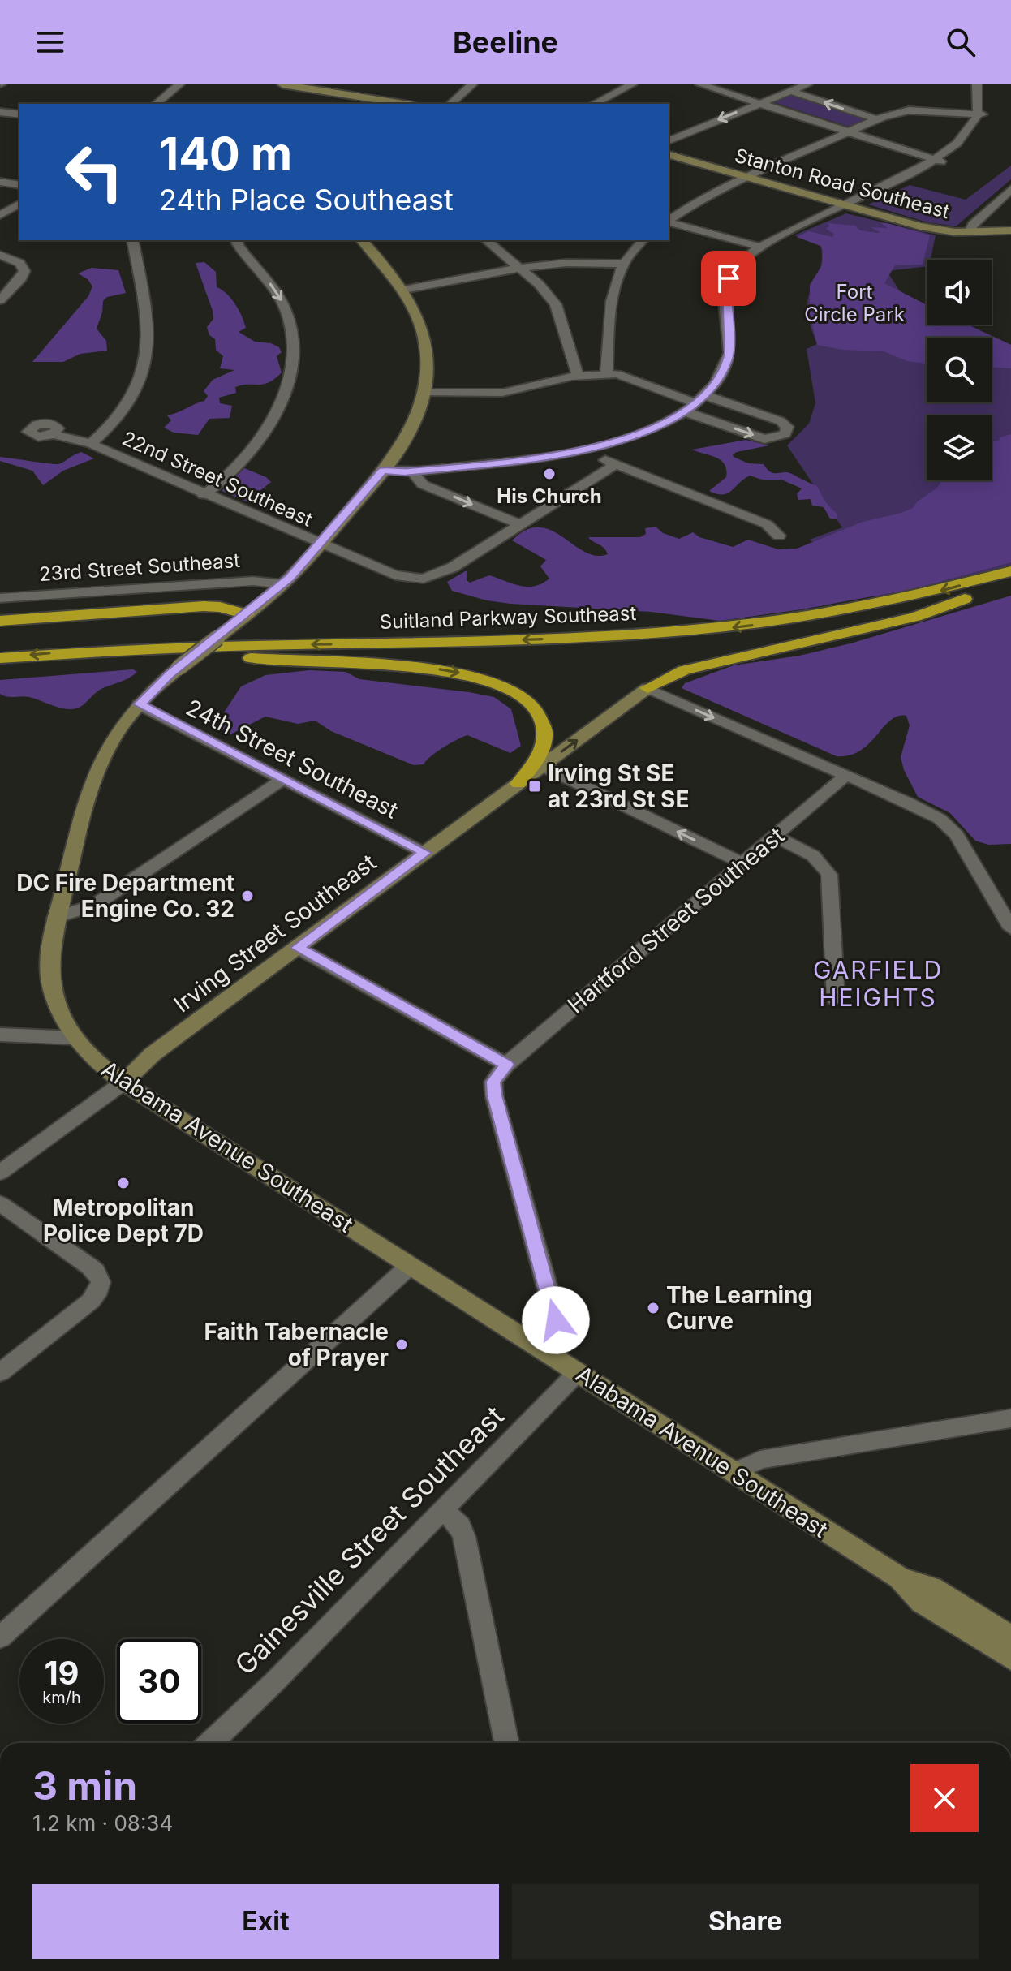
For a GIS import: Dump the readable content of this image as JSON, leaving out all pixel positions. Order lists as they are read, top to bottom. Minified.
{"streets":{"highway":["Suitland Parkway Southeast"],"main road":["Stanton Road Southeast","Irving Street Southeast","Alabama Avenue Southeast"],"street":["22nd Street Southeast","23rd Street Southeast","24th Street Southeast","Hartford Street Southeast","Gainesville Street Southeast"]},"crossings":[["22nd Street Southeast","Alabama Avenue Southeast"],["23rd Street Southeast","Alabama Avenue Southeast"],["24th Street Southeast","Irving Street Southeast"],["24th Street Southeast","Alabama Avenue Southeast"],["Irving Street Southeast","Alabama Avenue Southeast"],["Alabama Avenue Southeast","Gainesville Street Southeast"]],"districts":["GARFIELD HEIGHTS"],"parks":["Fort Circle Park"],"places":{"other":["His Church","DC Fire Department Engine Co. 32","Metropolitan Police Dept 7D","The Learning Curve","Faith Tabernacle of Prayer"],"transit":["Irving St SE at 23rd St SE"]},"page":{"header":"Beeline","turn":["140 m","24th Place Southeast"],"speed":"19 km/h","limit":"30","heading":["3 min","1.2 km · 08:34"],"buttons":["Exit","Share"]}}
